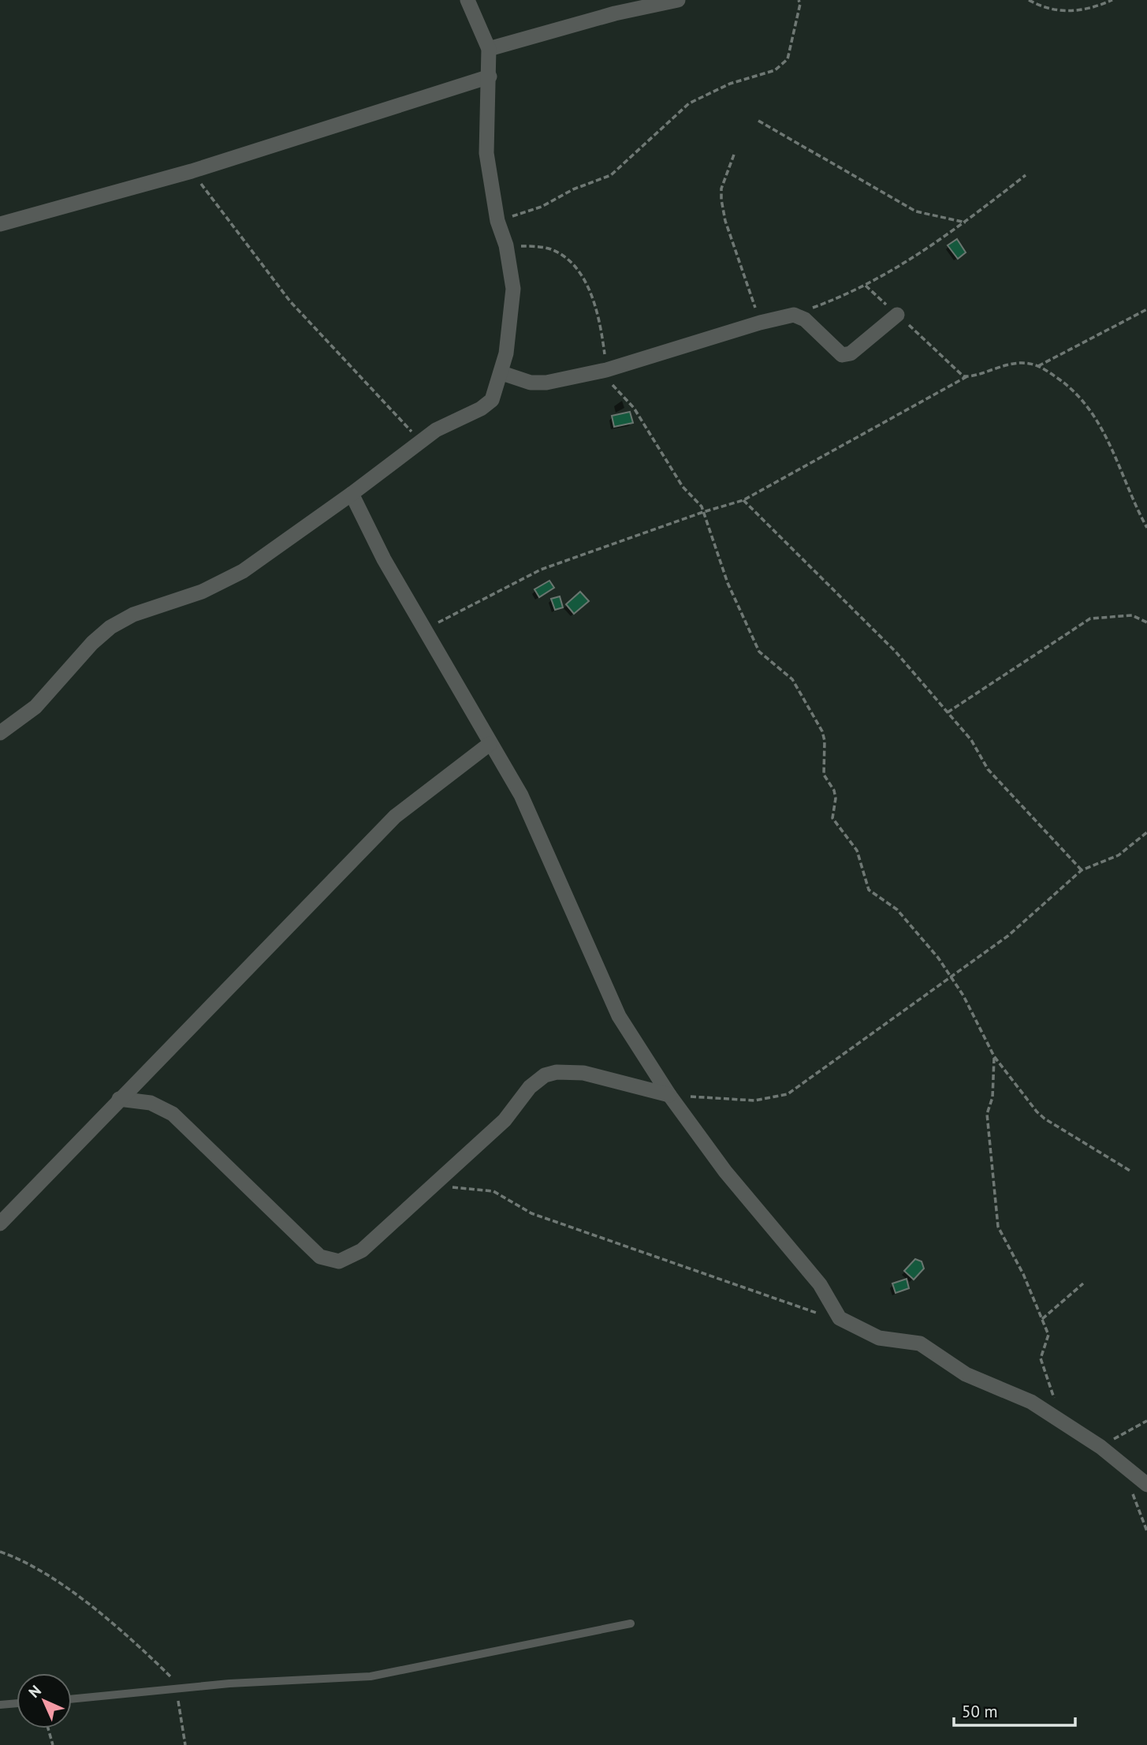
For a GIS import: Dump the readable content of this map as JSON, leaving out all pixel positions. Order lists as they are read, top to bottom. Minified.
{"scale_bar":"50 m","north":"top left"}
